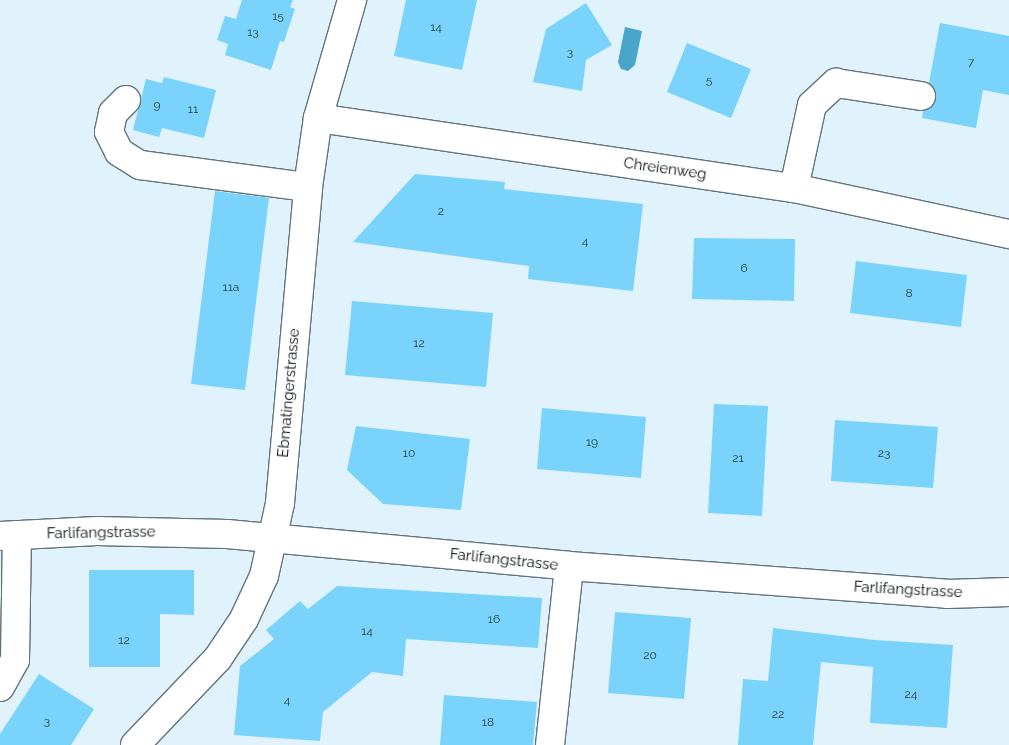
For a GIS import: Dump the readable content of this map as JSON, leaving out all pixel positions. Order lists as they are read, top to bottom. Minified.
{"streets":{"street":["Chreienweg","Ebmatingerstrasse","Farlifangstrasse"]},"crossings":[["Chreienweg","Ebmatingerstrasse"],["Ebmatingerstrasse","Farlifangstrasse"]],"house_numbers":["15","14","13","3","7","5","9","11","2","4","6","11a","8","12","19","10","23","21","16","14","12","20","24","4","22","3","18"]}
